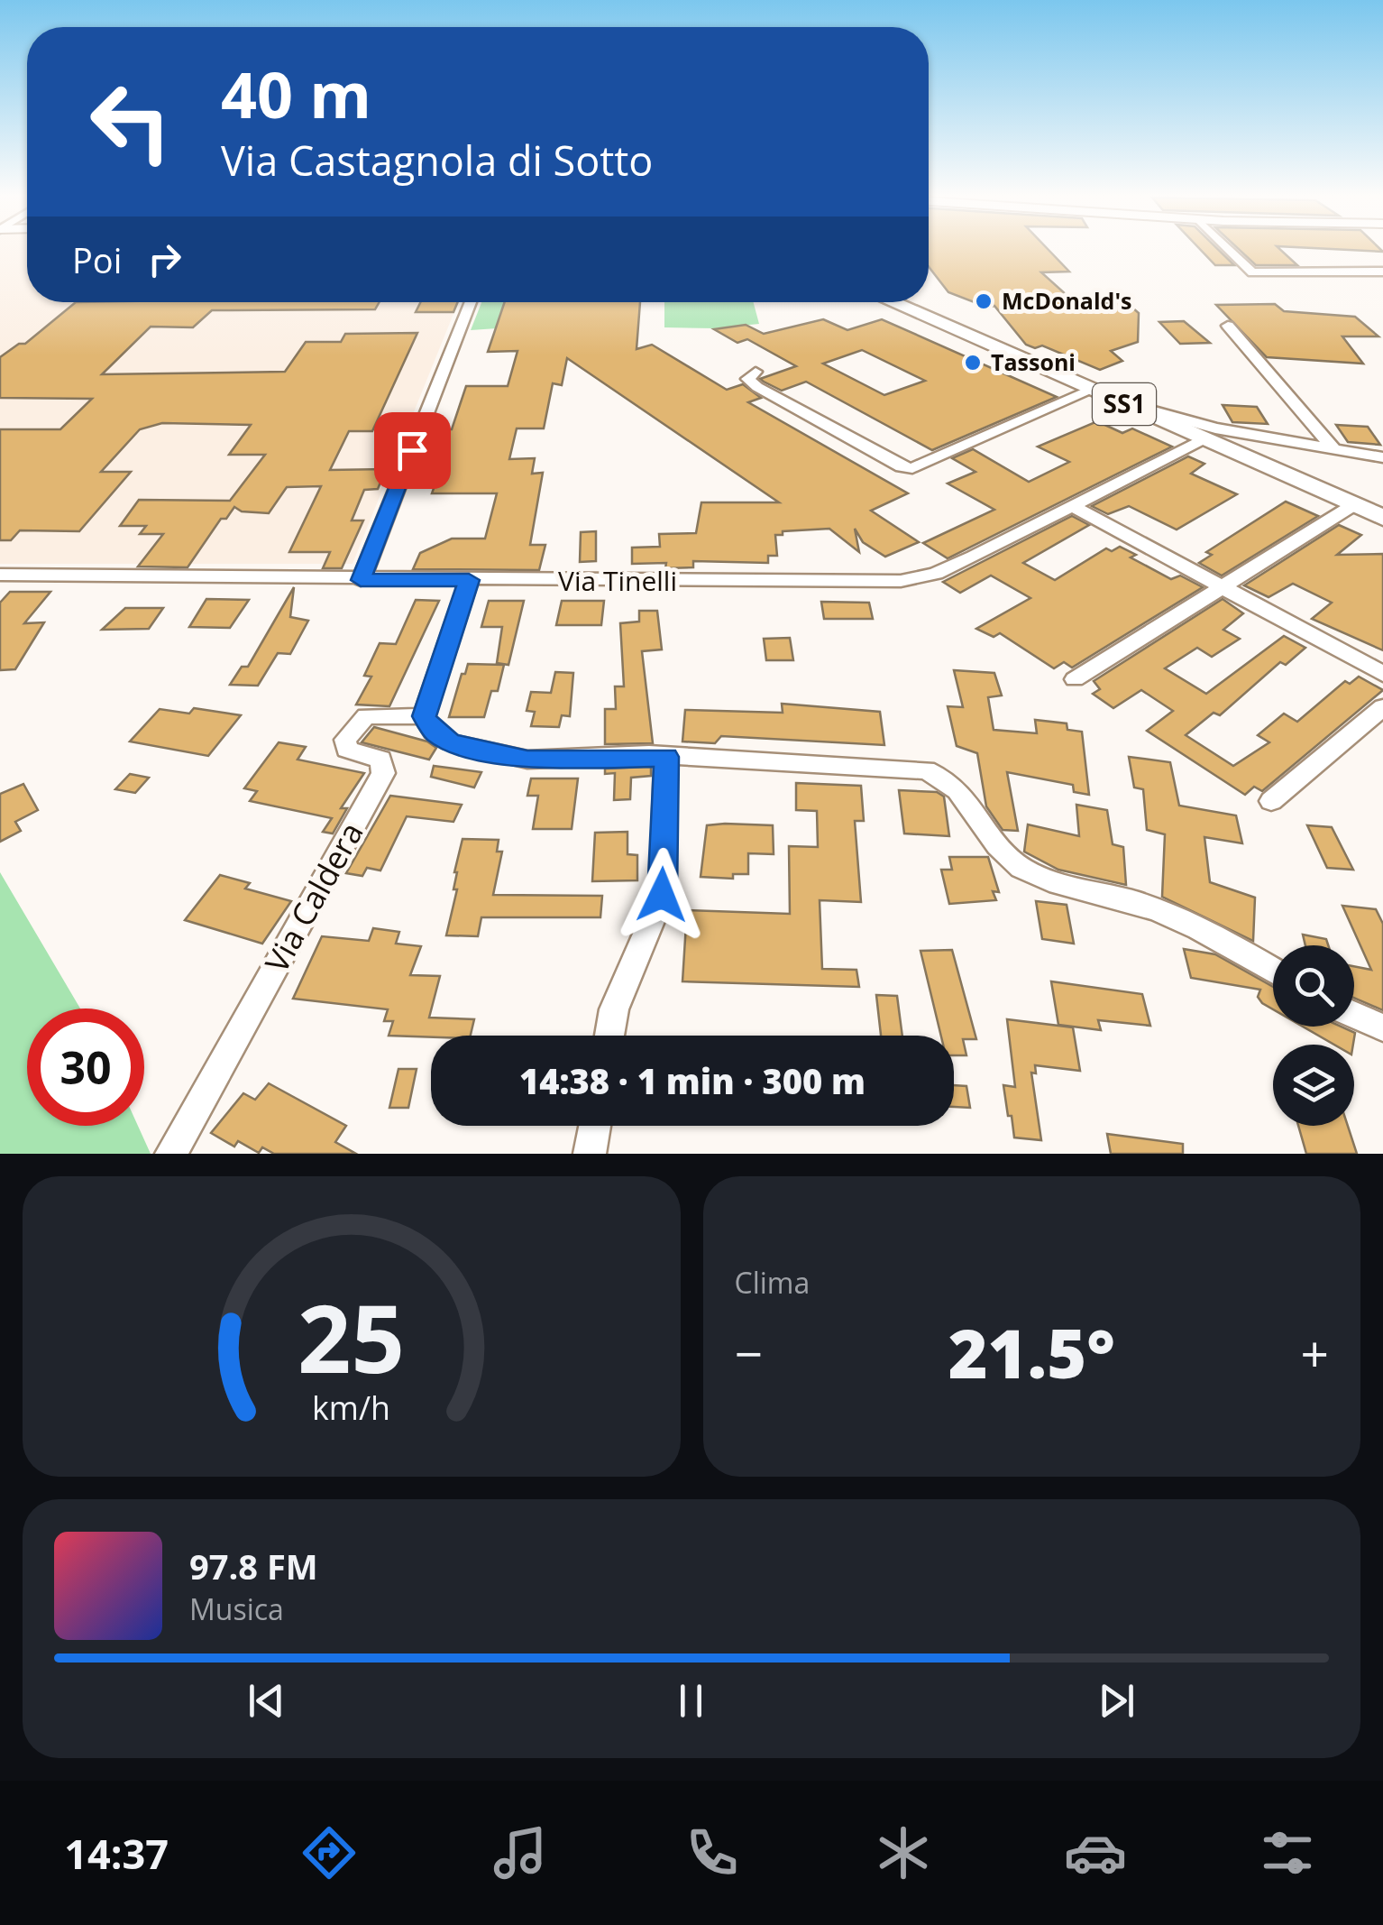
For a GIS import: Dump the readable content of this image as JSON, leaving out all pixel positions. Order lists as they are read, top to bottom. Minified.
{"streets":{"main road":["SS1"],"street":["Via Tinelli","Via Caldera"]},"crossings":[["SS1","Via Tinelli"]],"places":["McDonald's","Tassoni"],"page":{"turn":["40 m","Via Castagnola di Sotto"],"then":"Poi","limit":"30","trip":"14:38 · 1 min · 300 m","tile":"Clima","heat":["−","21.5°","+"],"song":["97.8 FM","Musica"],"tabs":"14:37","gauge":["25","km/h"]}}
